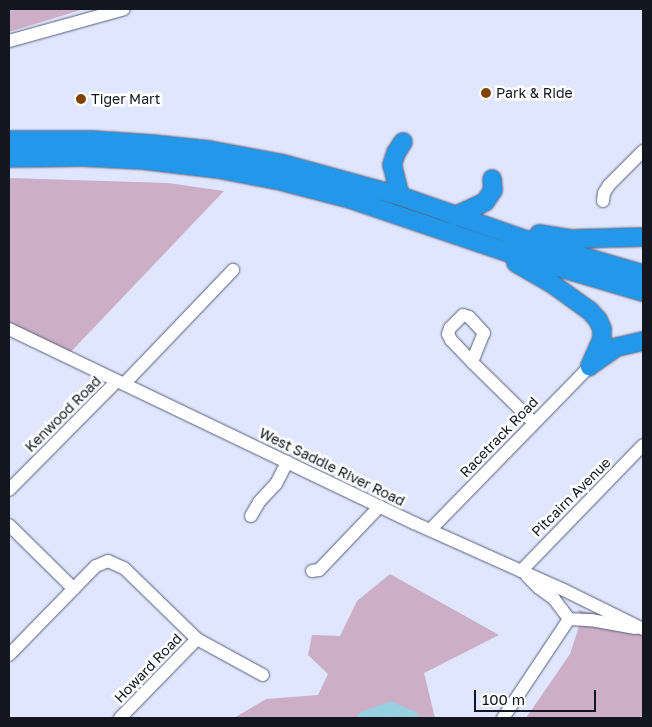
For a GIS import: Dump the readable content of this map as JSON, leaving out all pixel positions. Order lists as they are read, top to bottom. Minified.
{"streets":{"street":["Kenwood Road","Racetrack Road","West Saddle River Road","Pitcairn Avenue","Howard Road"]},"crossings":[["Kenwood Road","West Saddle River Road"],["Racetrack Road","West Saddle River Road"],["West Saddle River Road","Pitcairn Avenue"]],"places":["Park & Ride","Tiger Mart"],"scale_bar":"100 m"}
